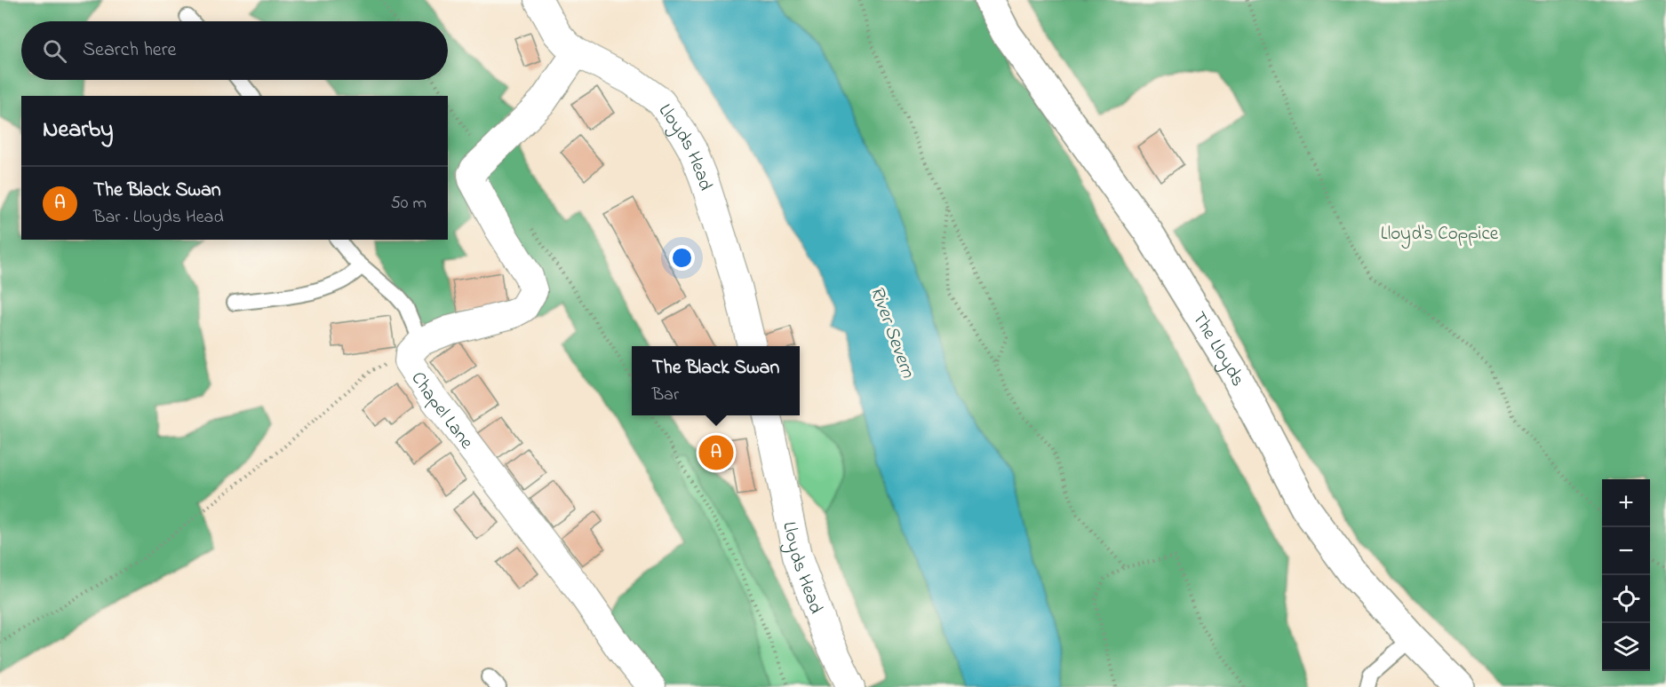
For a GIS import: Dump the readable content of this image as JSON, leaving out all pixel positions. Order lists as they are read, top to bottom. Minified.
{"streets":{"street":["Lloyds Head","The Lloyds","Chapel Lane"]},"crossings":[["Lloyds Head","Chapel Lane"]],"water":["River Severn"],"parks":["Lloyd's Coppice"],"page":{"search":"Search here","heading":"Nearby","list":[{"mark":"A","name":"The Black Swan","note":"Bar · Lloyds Head","value":"50 m"}],"popup":["The Black Swan","Bar"],"pins":"A","map_buttons":["+","−"]}}
